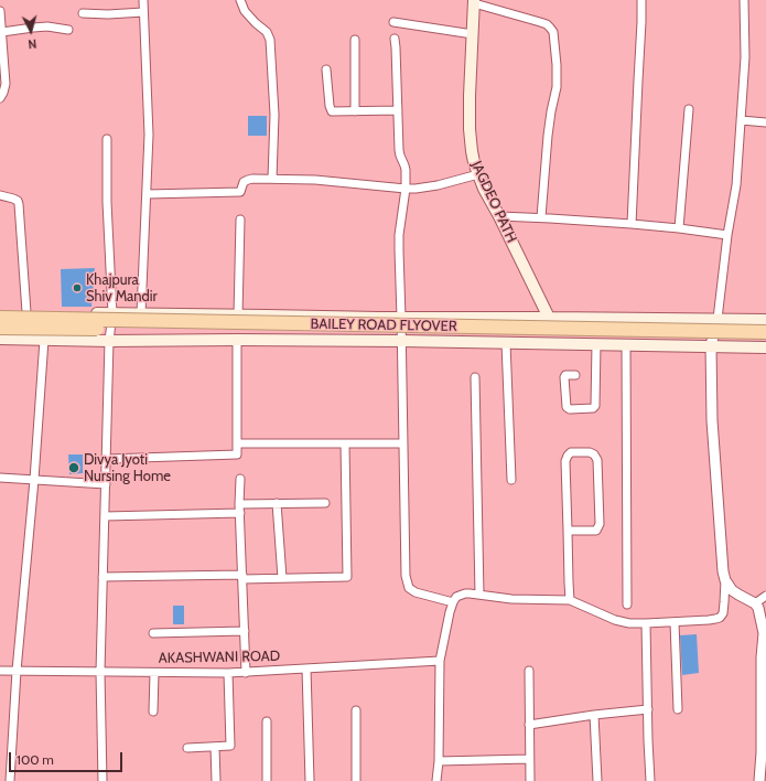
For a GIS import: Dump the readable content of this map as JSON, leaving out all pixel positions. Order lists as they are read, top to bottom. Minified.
{"streets":{"highway":["BAILEY ROAD FLYOVER"],"main road":["JAGDEO PATH"],"street":["AKASHWANI ROAD"]},"places":["Khajpura Shiv Mandir","Divya Jyoti Nursing Home"],"scale_bar":"100 m","north":"bottom"}
